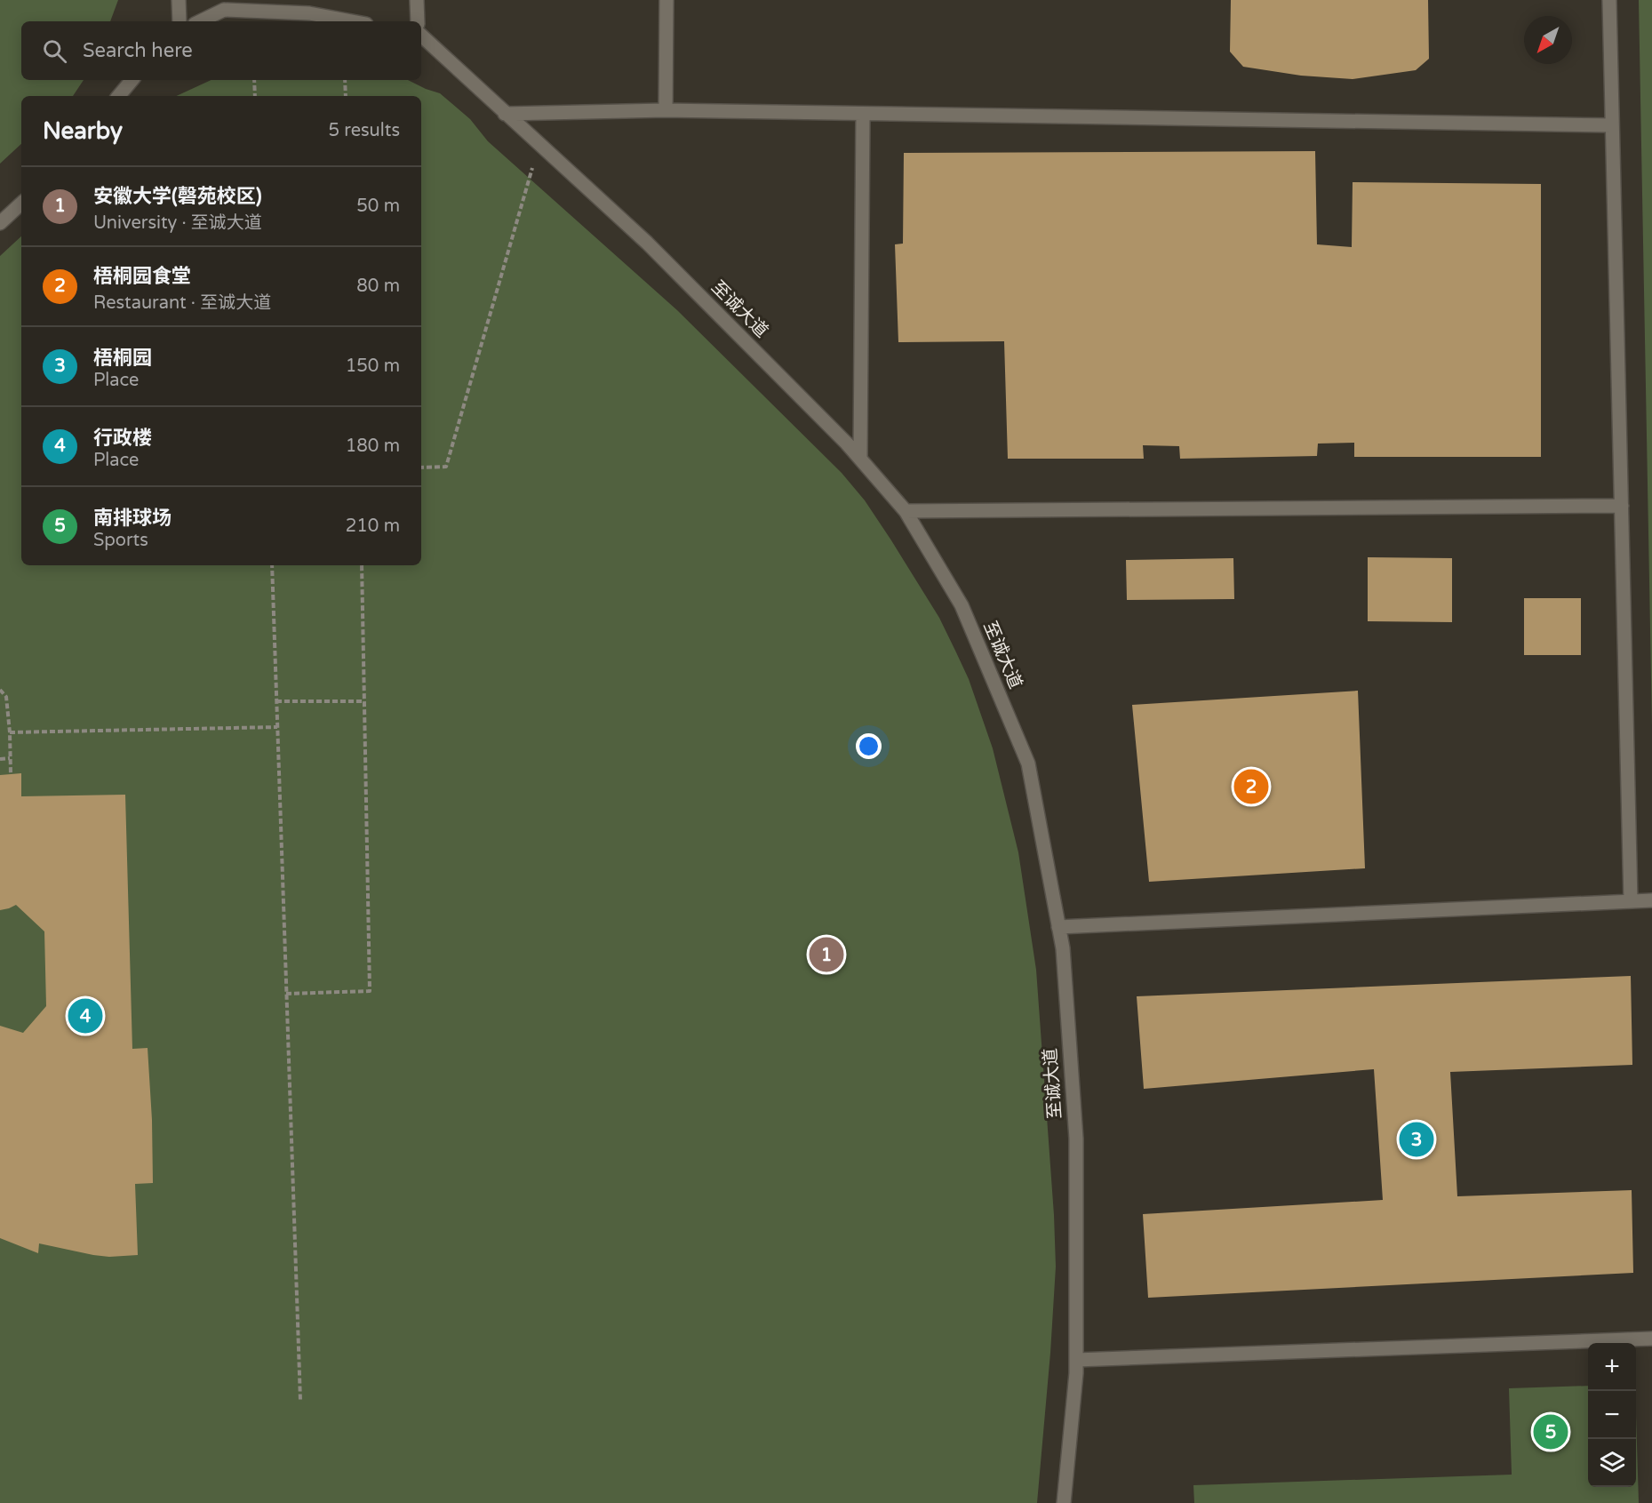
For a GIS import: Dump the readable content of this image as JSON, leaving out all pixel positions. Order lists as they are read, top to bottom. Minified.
{"streets":{"street":["至诚大道"]},"north":"bottom left","page":{"search":"Search here","heading":["Nearby","5 results"],"list":[{"mark":"1","name":"安徽大学(磬苑校区)","note":"University · 至诚大道","value":"50 m"},{"mark":"2","name":"梧桐园食堂","note":"Restaurant · 至诚大道","value":"80 m"},{"mark":"3","name":"梧桐园","note":"Place","value":"150 m"},{"mark":"4","name":"行政楼","note":"Place","value":"180 m"},{"mark":"5","name":"南排球场","note":"Sports","value":"210 m"}],"pins":["2","1","4","3","5"],"map_buttons":["+","−"]}}
